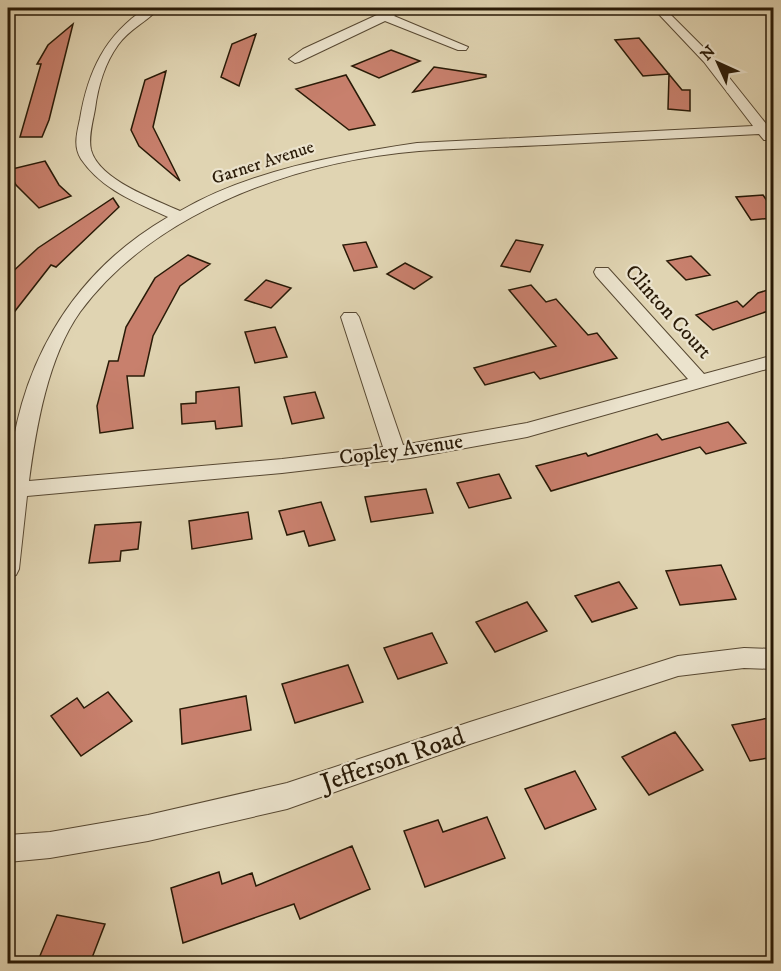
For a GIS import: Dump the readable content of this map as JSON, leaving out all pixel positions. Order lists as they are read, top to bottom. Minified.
{"streets":{"street":["Garner Avenue","Clinton Court","Copley Avenue","Jefferson Road"]},"crossings":[["Garner Avenue","Copley Avenue"],["Clinton Court","Copley Avenue"]],"north":"top left"}
